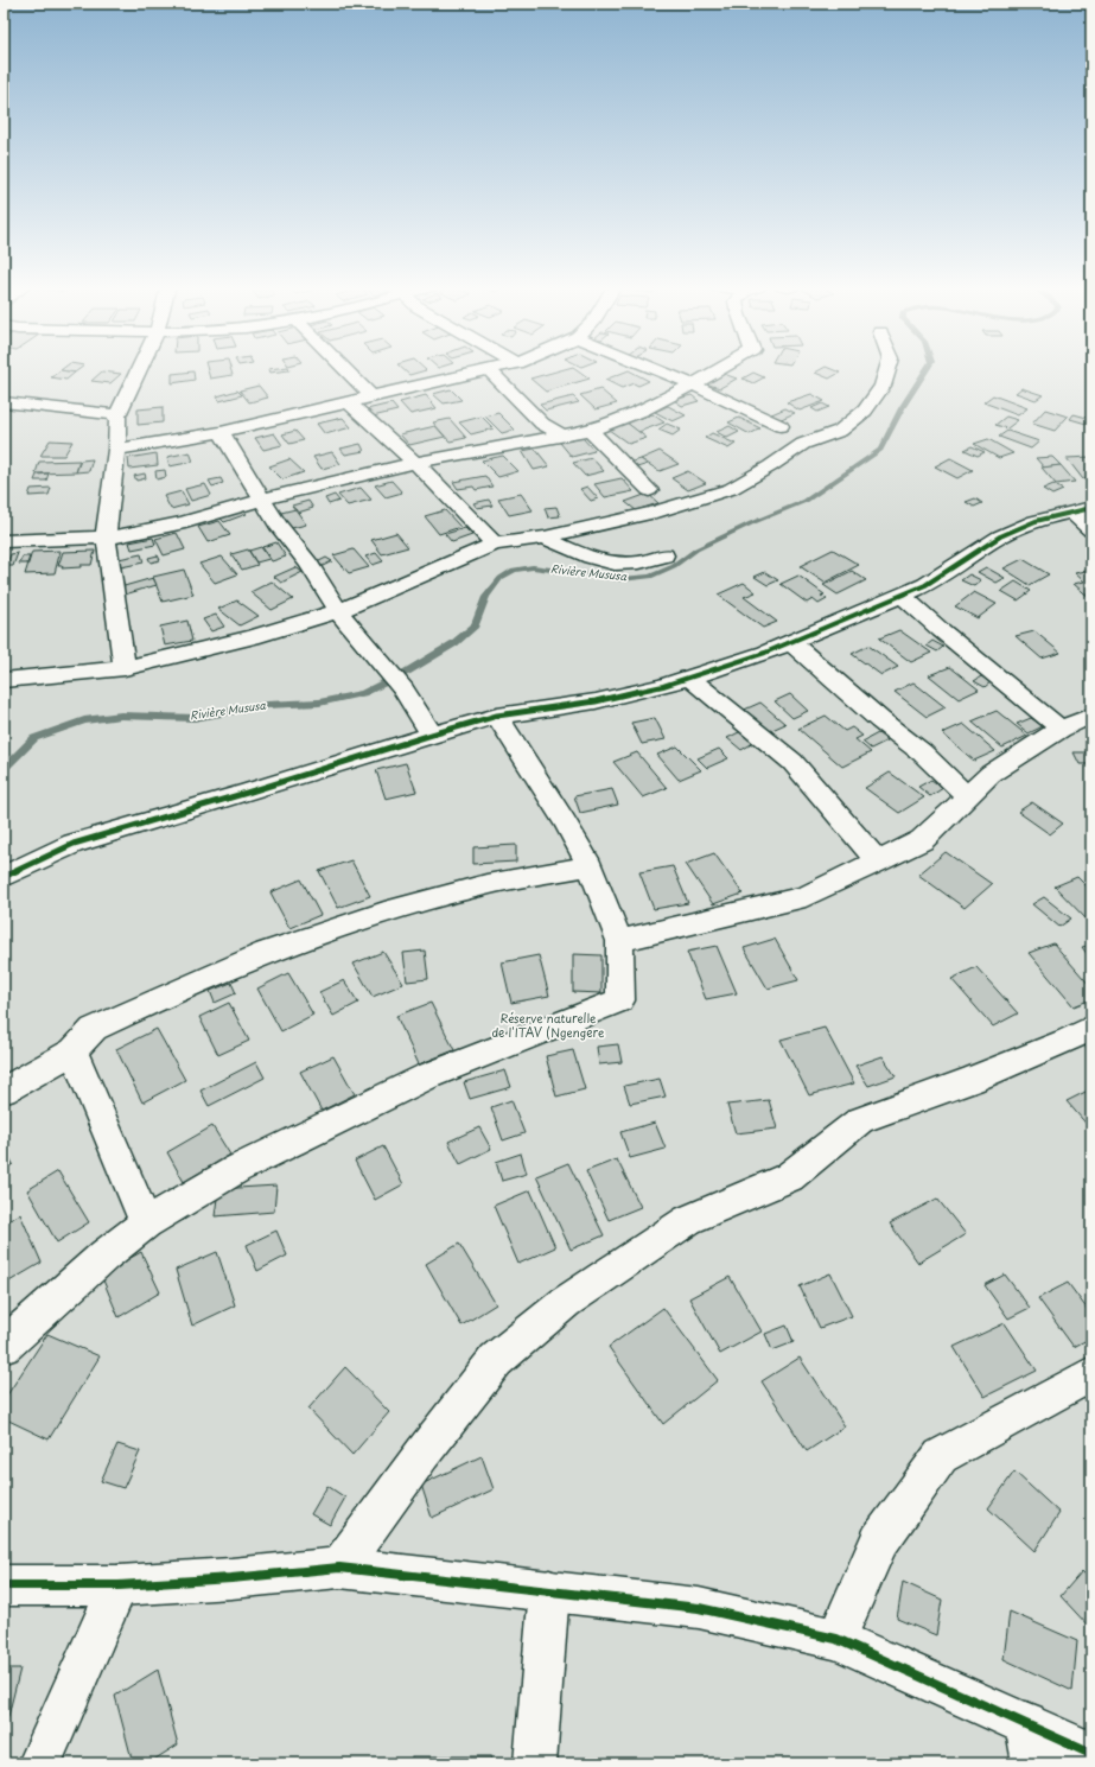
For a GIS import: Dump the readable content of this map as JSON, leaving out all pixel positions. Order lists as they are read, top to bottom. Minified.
{"water":["Rivière Mususa"],"parks":["Réserve naturelle de l'ITAV (Ngengere"]}
